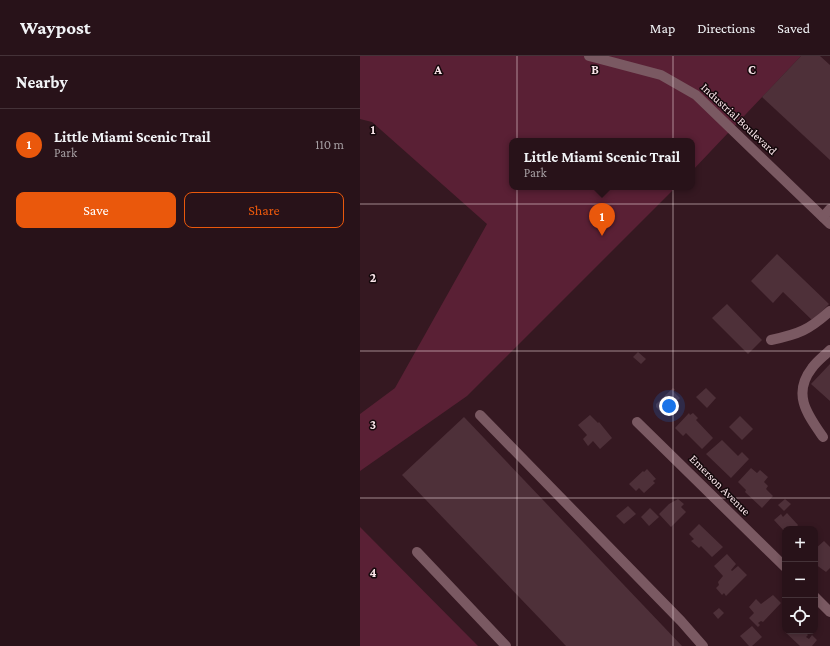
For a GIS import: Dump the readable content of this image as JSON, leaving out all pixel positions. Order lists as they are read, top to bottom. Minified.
{"streets":{"street":["Industrial Boulevard","Emerson Avenue"]},"page":{"header":"Waypost","nav":["Map","Directions","Saved"],"heading":"Nearby","list":[{"mark":"1","name":"Little Miami Scenic Trail","note":"Park","value":"110 m"}],"popup":["Little Miami Scenic Trail","Park"],"buttons":["Save","Share"],"pins":"1","map_buttons":["+","−"]},"grid":{"columns":["A","B","C"],"rows":["1","2","3","4"]}}
